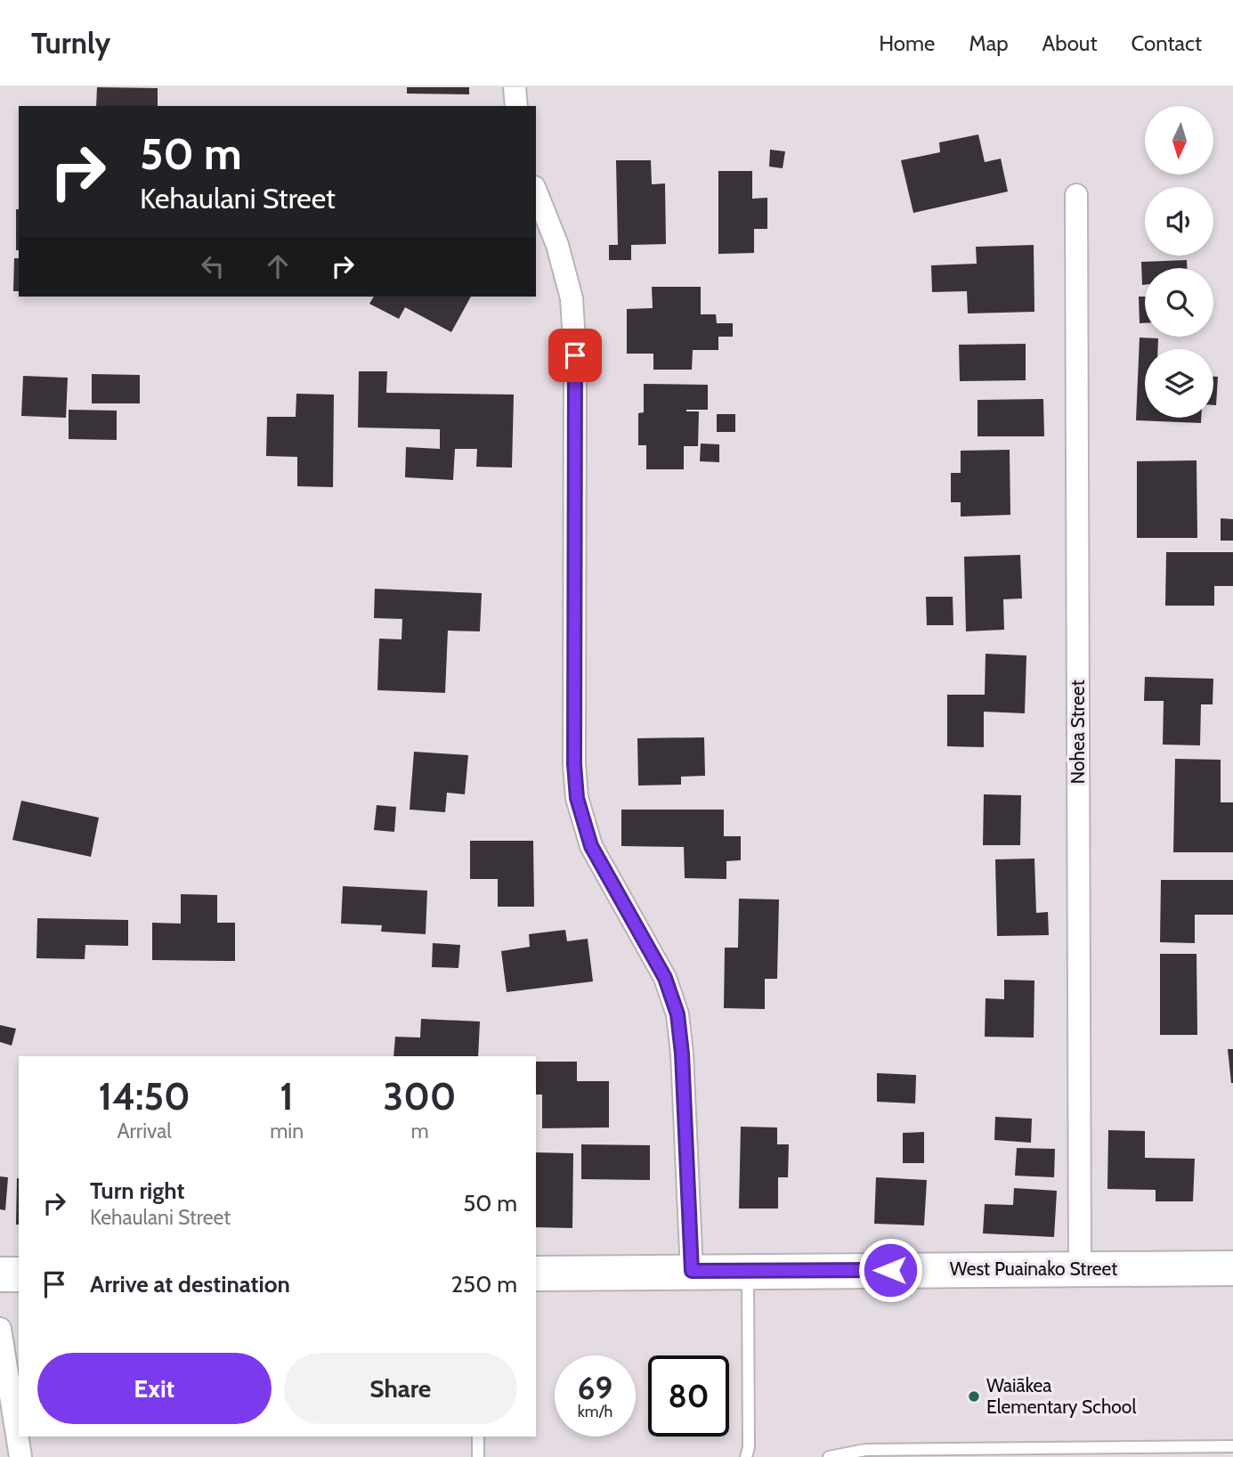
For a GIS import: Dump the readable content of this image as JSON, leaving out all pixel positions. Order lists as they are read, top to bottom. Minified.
{"streets":{"highway":["West Puainako Street"],"street":["Nohea Street"]},"crossings":[["Nohea Street","West Puainako Street"]],"places":["Waiākea Elementary School"],"north":"bottom","page":{"header":"Turnly","nav":["Home","Map","About","Contact"],"turn":["50 m","Kehaulani Street"],"eta":["14:50","Arrival","1","min","300","m"],"list":[{"name":"Turn right","note":"Kehaulani Street","value":"50 m"},{"name":"Arrive at destination","value":"250 m"}],"buttons":["Exit","Share"],"speed":"69 km/h","limit":"80"}}
